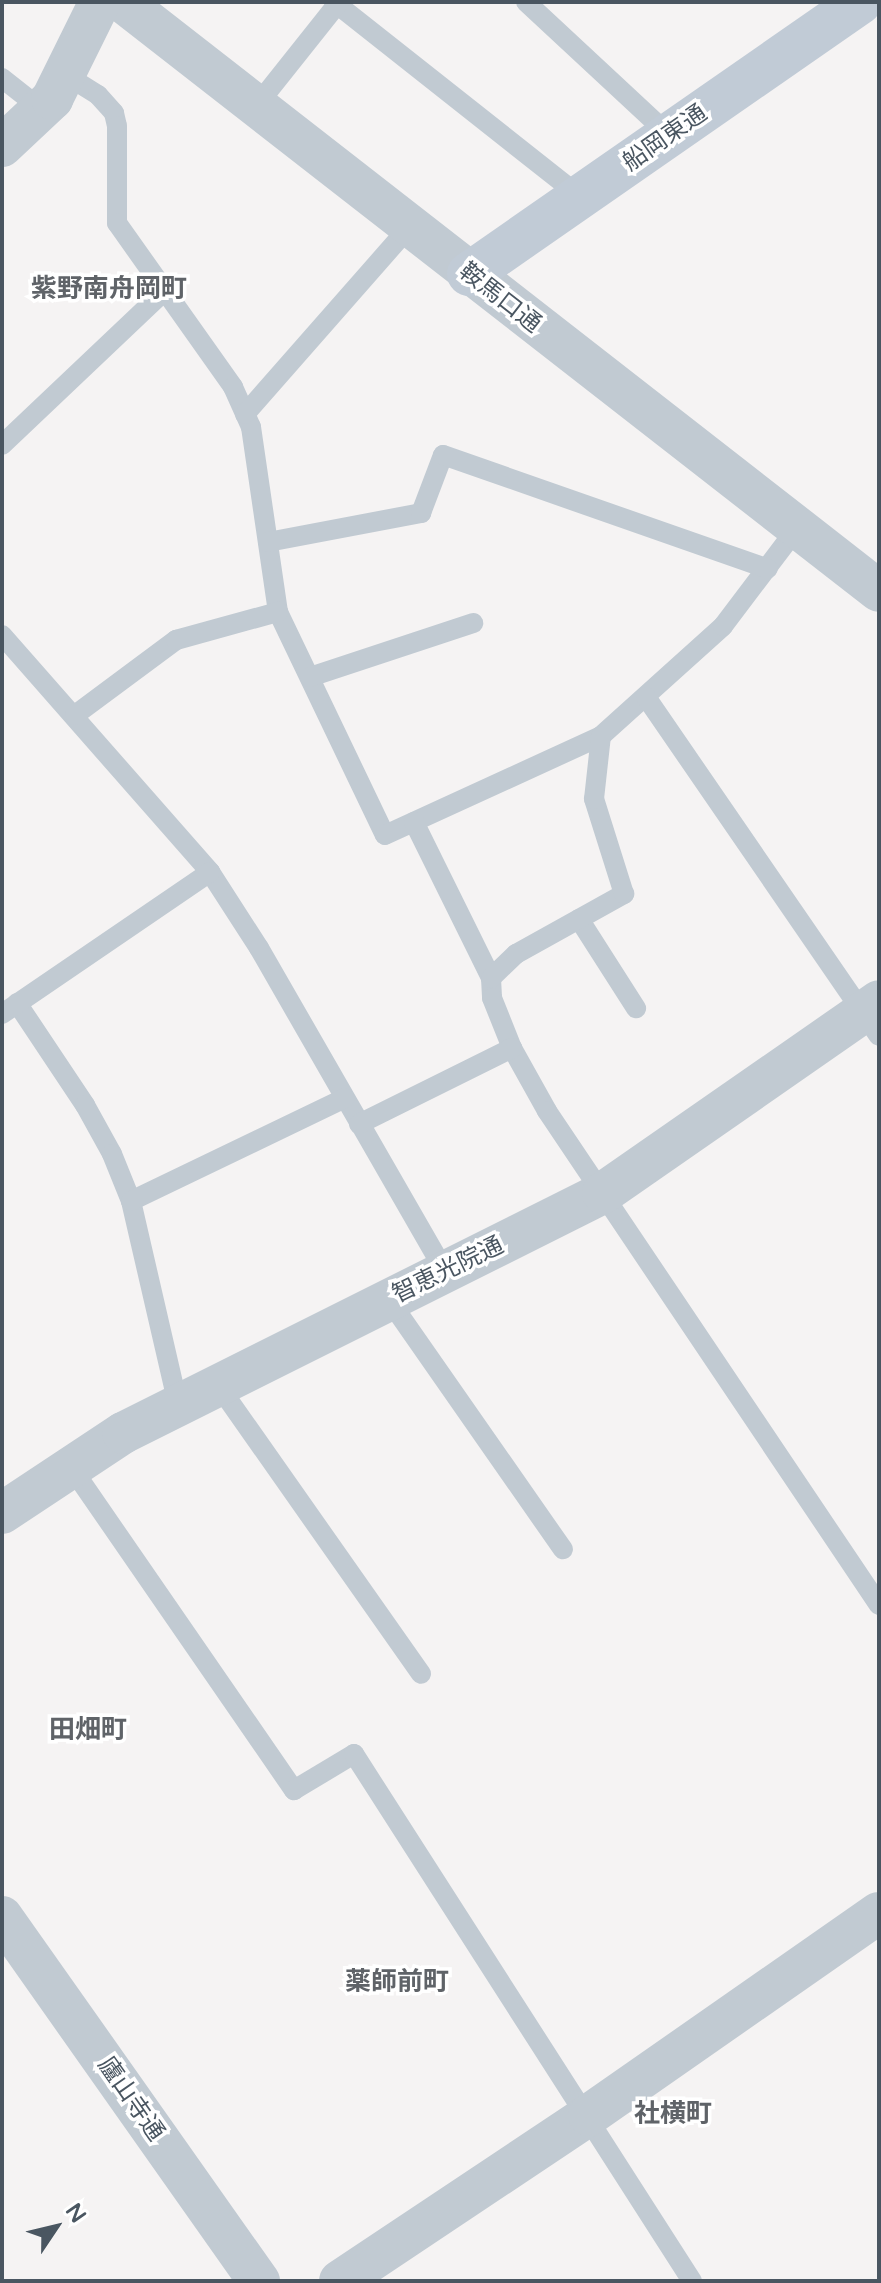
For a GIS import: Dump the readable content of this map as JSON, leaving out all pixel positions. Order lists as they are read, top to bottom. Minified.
{"streets":{"street":["船岡東通","鞍馬口通","智恵光院通","廬山寺通"]},"crossings":[["船岡東通","鞍馬口通"]],"districts":["紫野南舟岡町","田畑町","薬師前町","社横町"],"north":"top right"}
